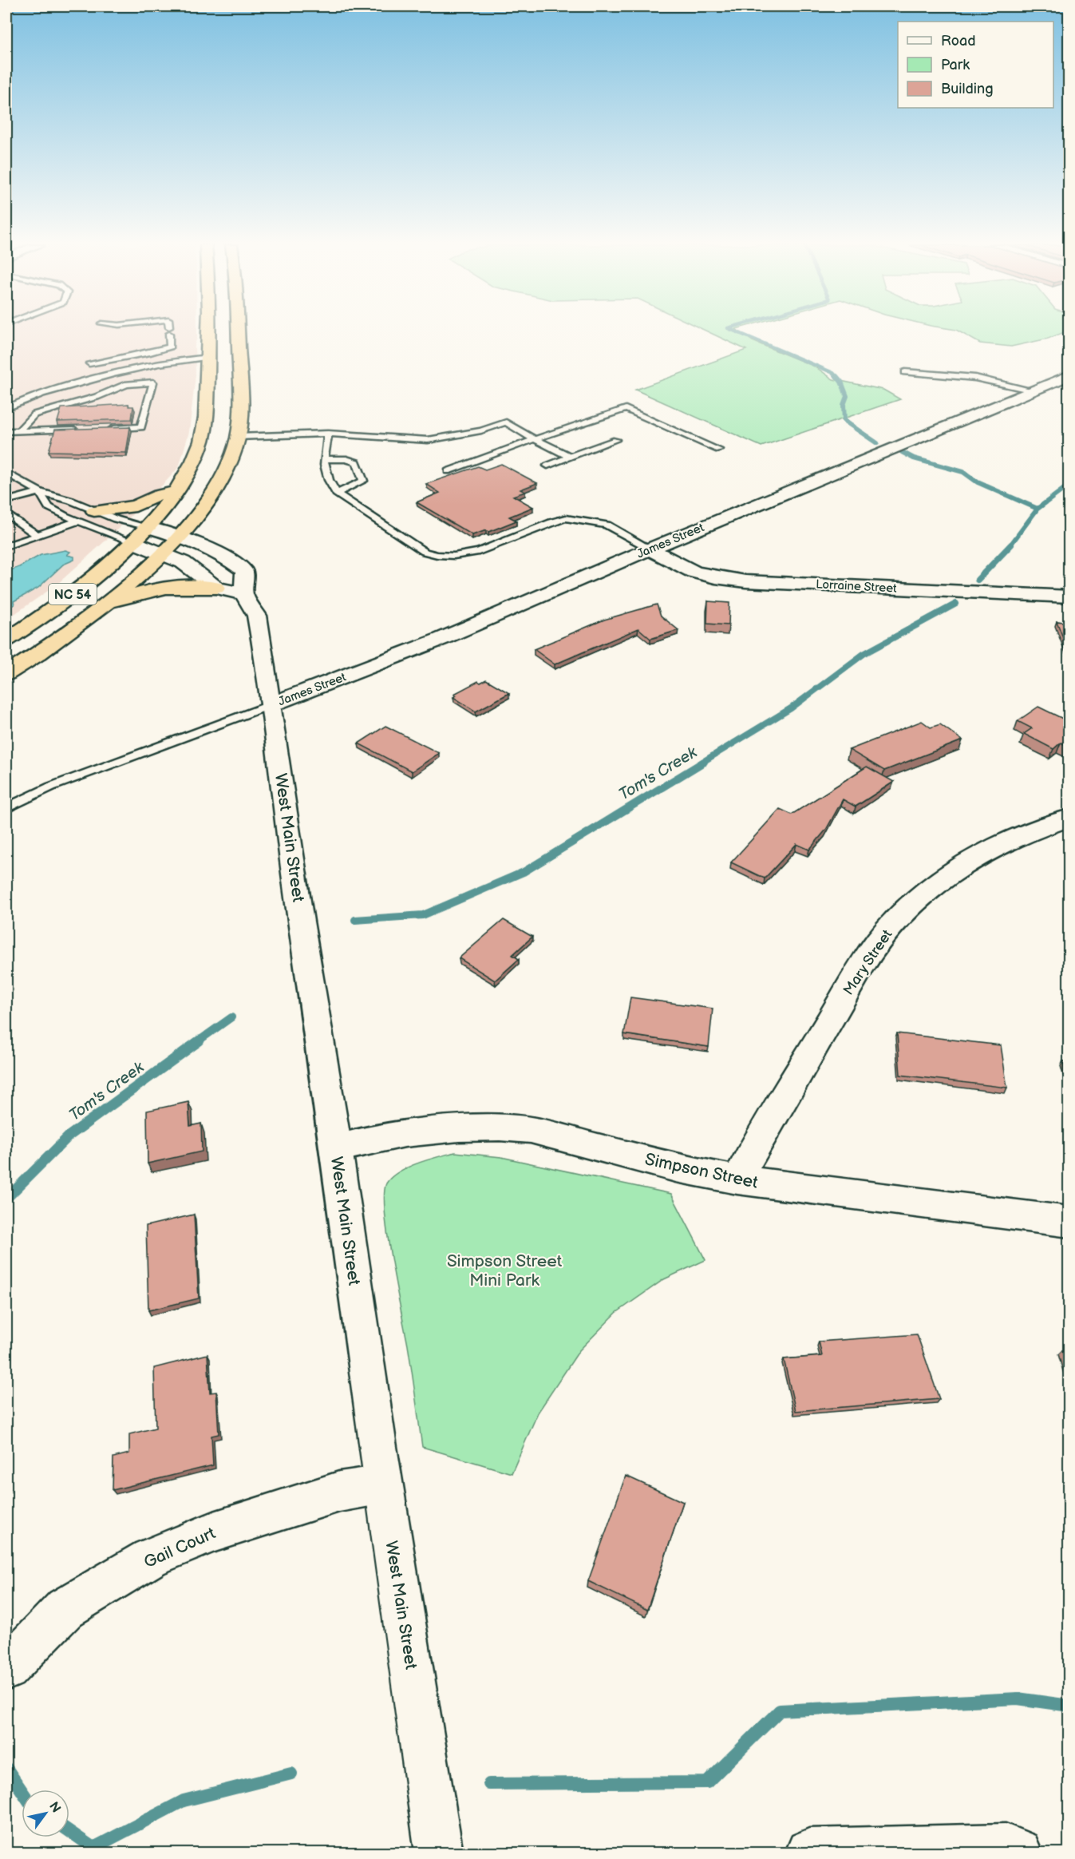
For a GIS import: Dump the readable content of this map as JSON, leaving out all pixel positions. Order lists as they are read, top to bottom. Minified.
{"streets":{"highway":["NC 54"],"street":["James Street","Lorraine Street","West Main Street","Mary Street","Simpson Street","Gail Court"]},"crossings":[["James Street","Lorraine Street"],["James Street","West Main Street"],["West Main Street","Simpson Street"],["West Main Street","Gail Court"],["Mary Street","Simpson Street"]],"water":["Tom's Creek"],"parks":["Simpson Street Mini Park"],"legend":["Road","Park","Building"],"north":"top right"}
